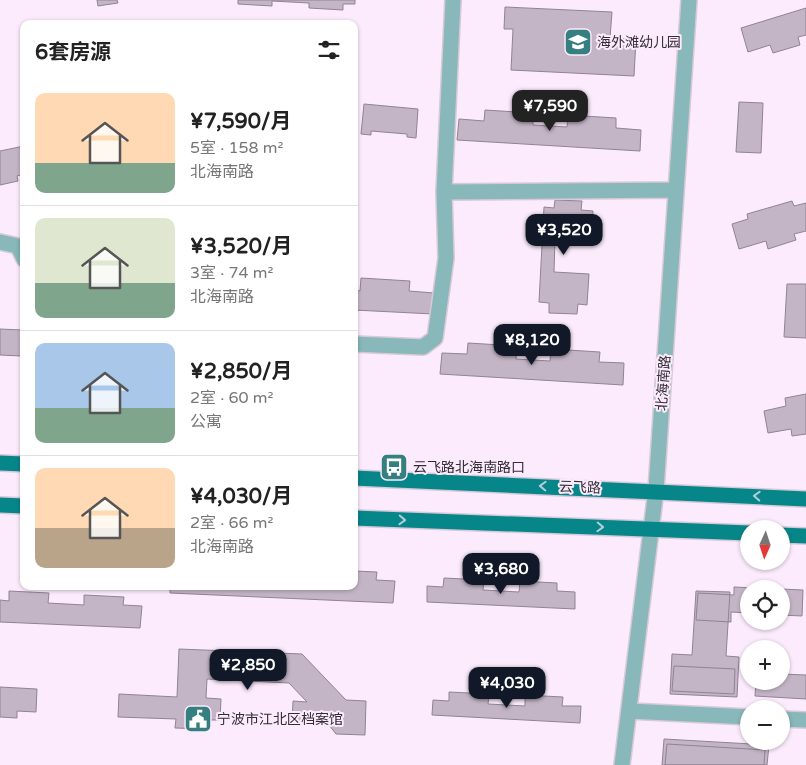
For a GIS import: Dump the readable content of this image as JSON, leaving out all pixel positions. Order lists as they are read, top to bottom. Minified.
{"streets":{"main road":["云飞路"],"street":["北海南路"]},"crossings":[["北海南路","云飞路"]],"places":{"school or university":["海外滩幼儿园"],"bus stop":["云飞路北海南路口"],"public building":["宁波市江北区档案馆"]},"north":"bottom","page":{"heading":"6套房源","list":[{"name":"¥7,590/月","note":"5室 · 158 m² · 北海南路"},{"name":"¥3,520/月","note":"3室 · 74 m² · 北海南路"},{"name":"¥2,850/月","note":"2室 · 60 m² · 公寓"},{"name":"¥4,030/月","note":"2室 · 66 m² · 北海南路"}],"price":["¥7,590","¥3,520","¥8,120","¥3,680","¥2,850","¥4,030"],"map_buttons":["+","−"]}}
